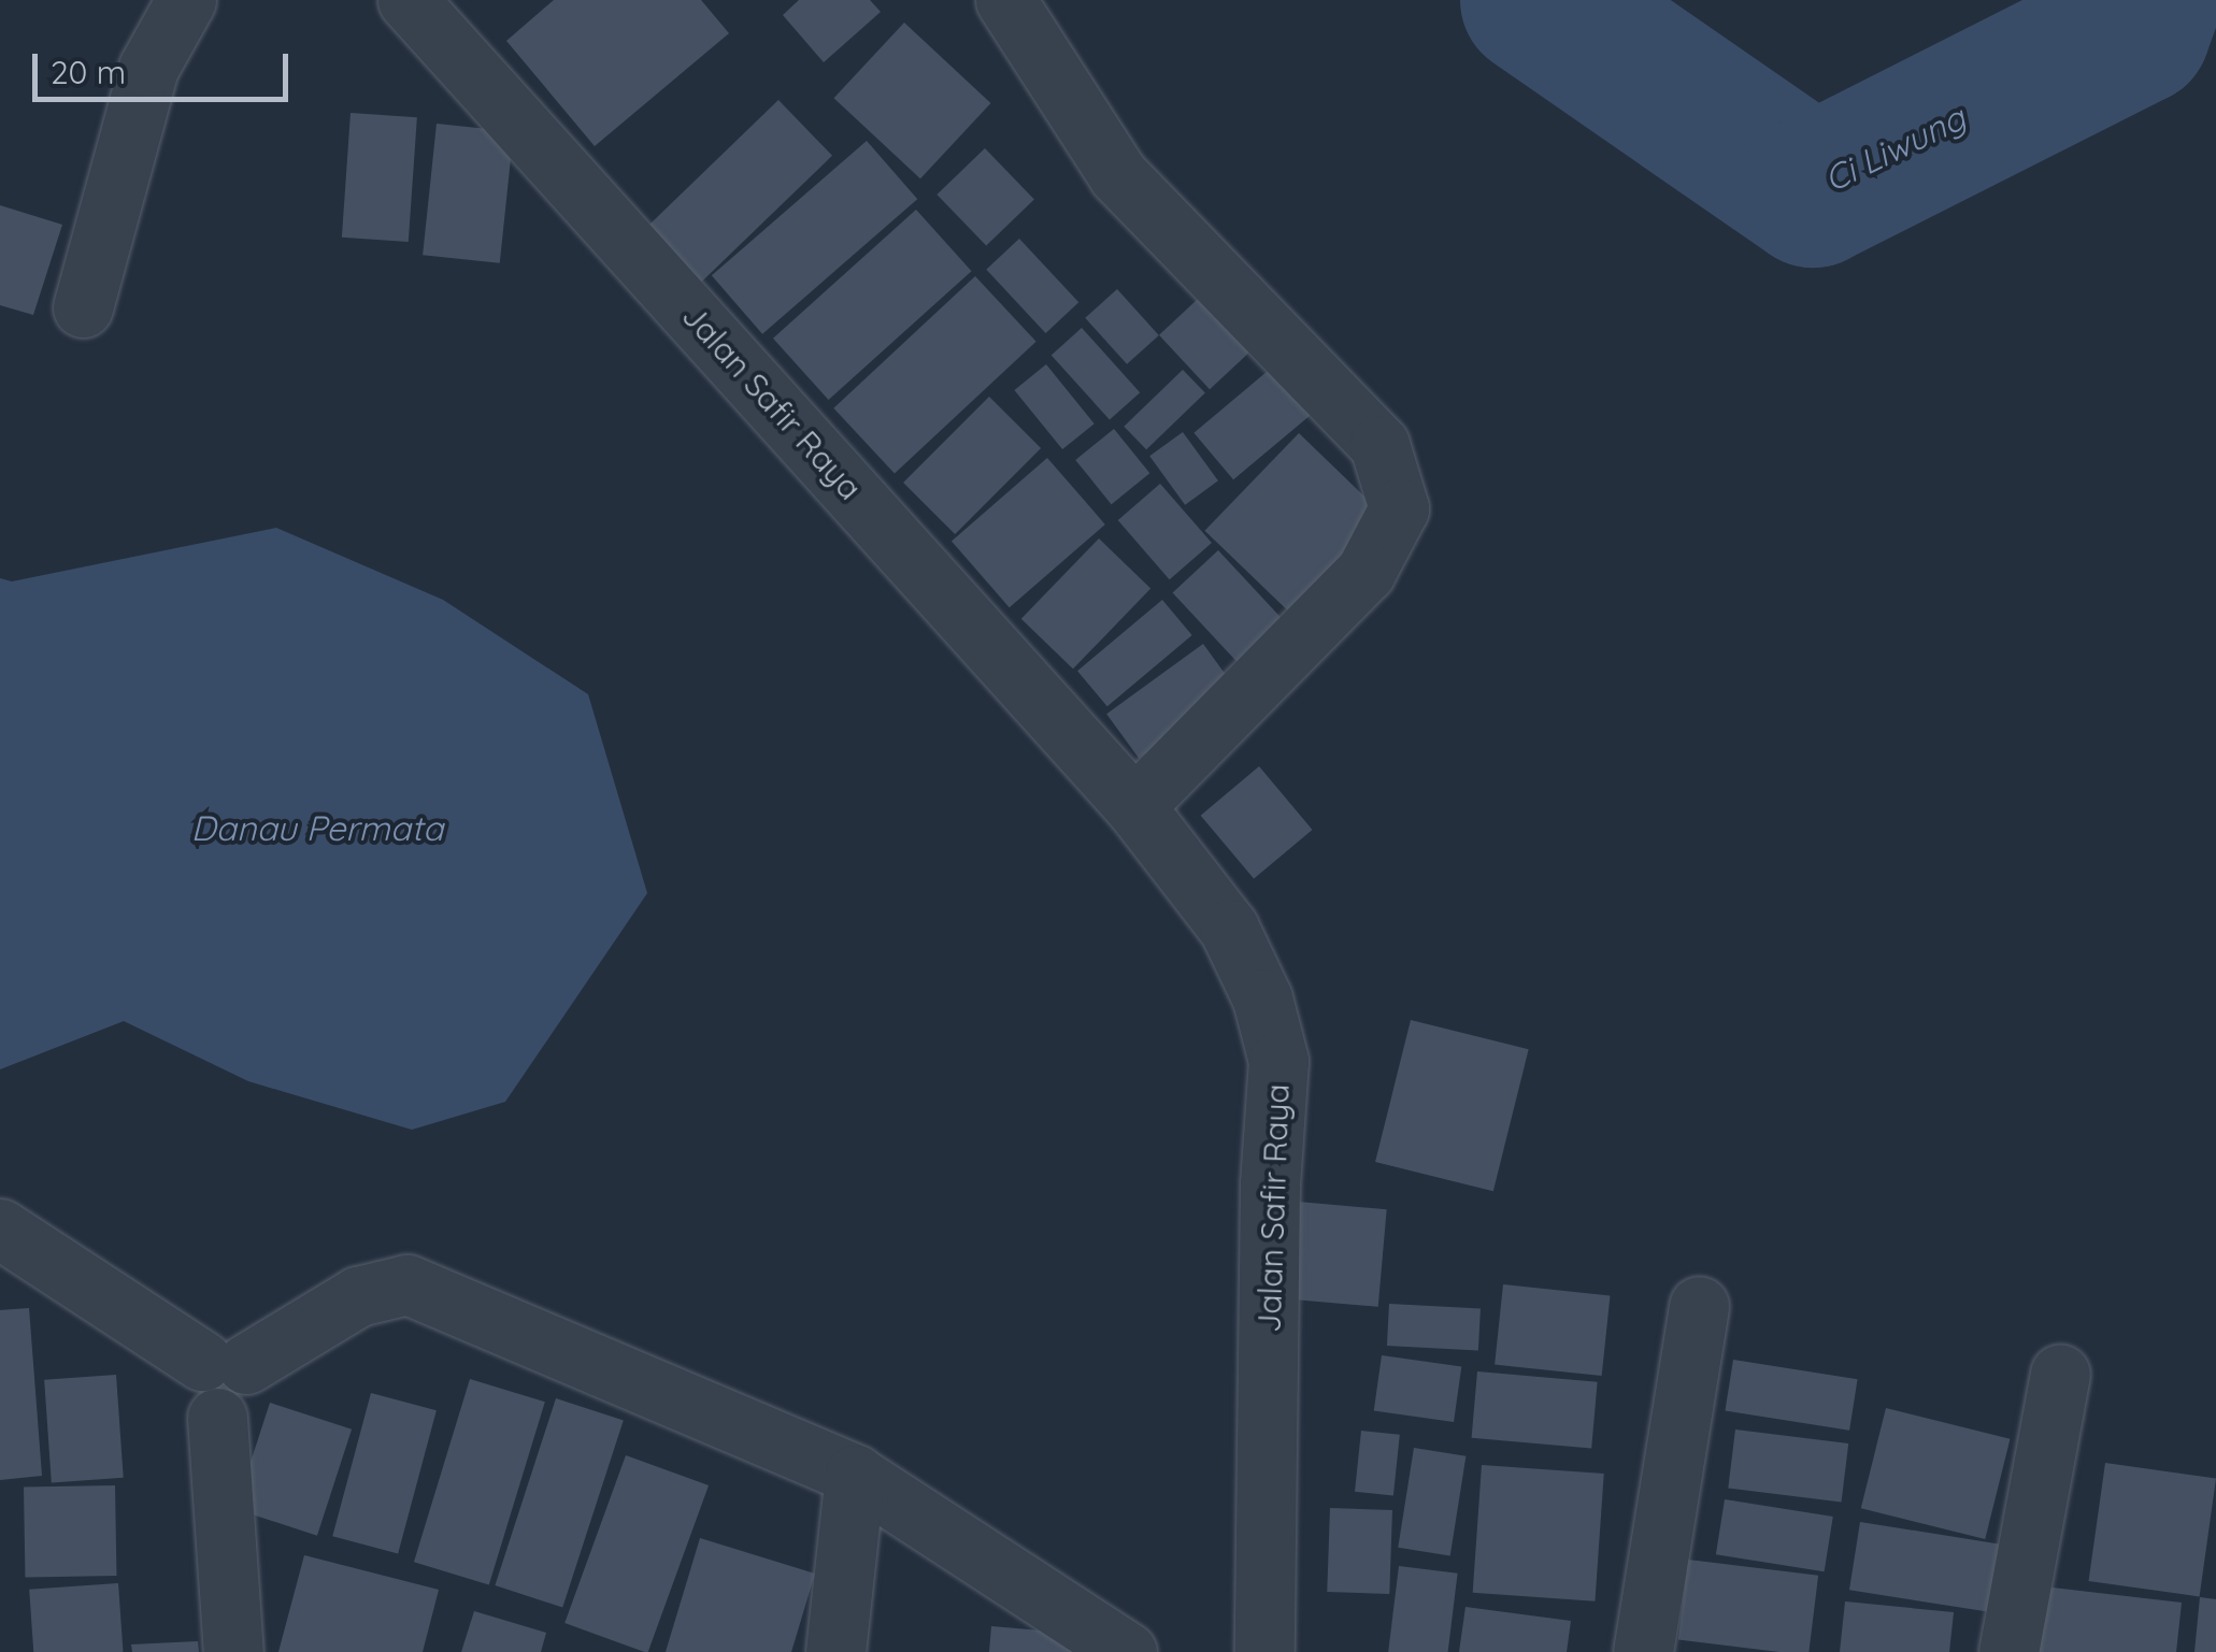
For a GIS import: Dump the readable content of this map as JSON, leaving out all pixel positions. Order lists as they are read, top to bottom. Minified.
{"streets":{"street":["Jalan Safir Raya"]},"water":["Ci Liwung","Danau Permata"],"scale_bar":"20 m"}
